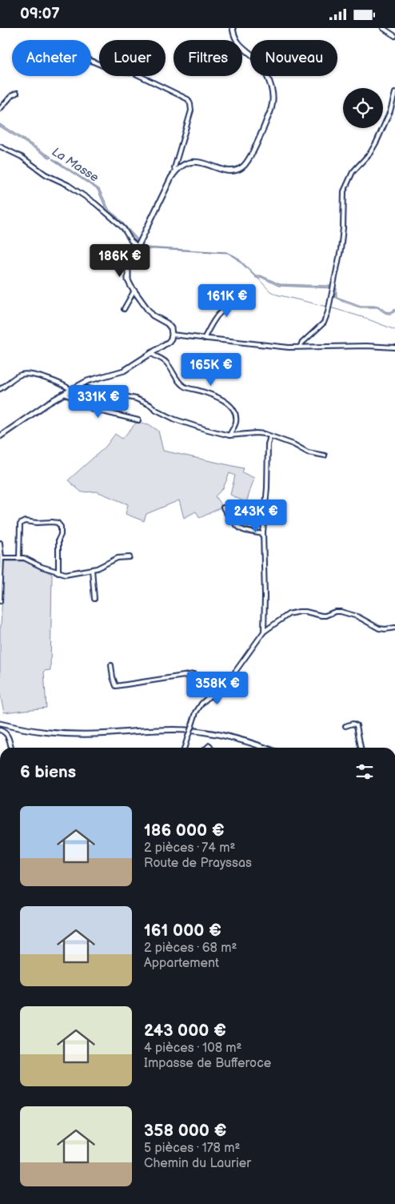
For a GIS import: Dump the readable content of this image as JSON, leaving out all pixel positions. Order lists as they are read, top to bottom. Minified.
{"water":["La Masse"],"page":{"status":"09:07","chip":["Acheter","Louer","Filtres","Nouveau"],"price":["186K €","161K €","165K €","331K €","243K €","358K €"],"heading":"6 biens","list":[{"name":"186 000 €","note":"2 pièces · 74 m² · Route de Prayssas"},{"name":"161 000 €","note":"2 pièces · 68 m² · Appartement"},{"name":"243 000 €","note":"4 pièces · 108 m² · Impasse de Bufferoce"},{"name":"358 000 €","note":"5 pièces · 178 m² · Chemin du Laurier"}]}}
